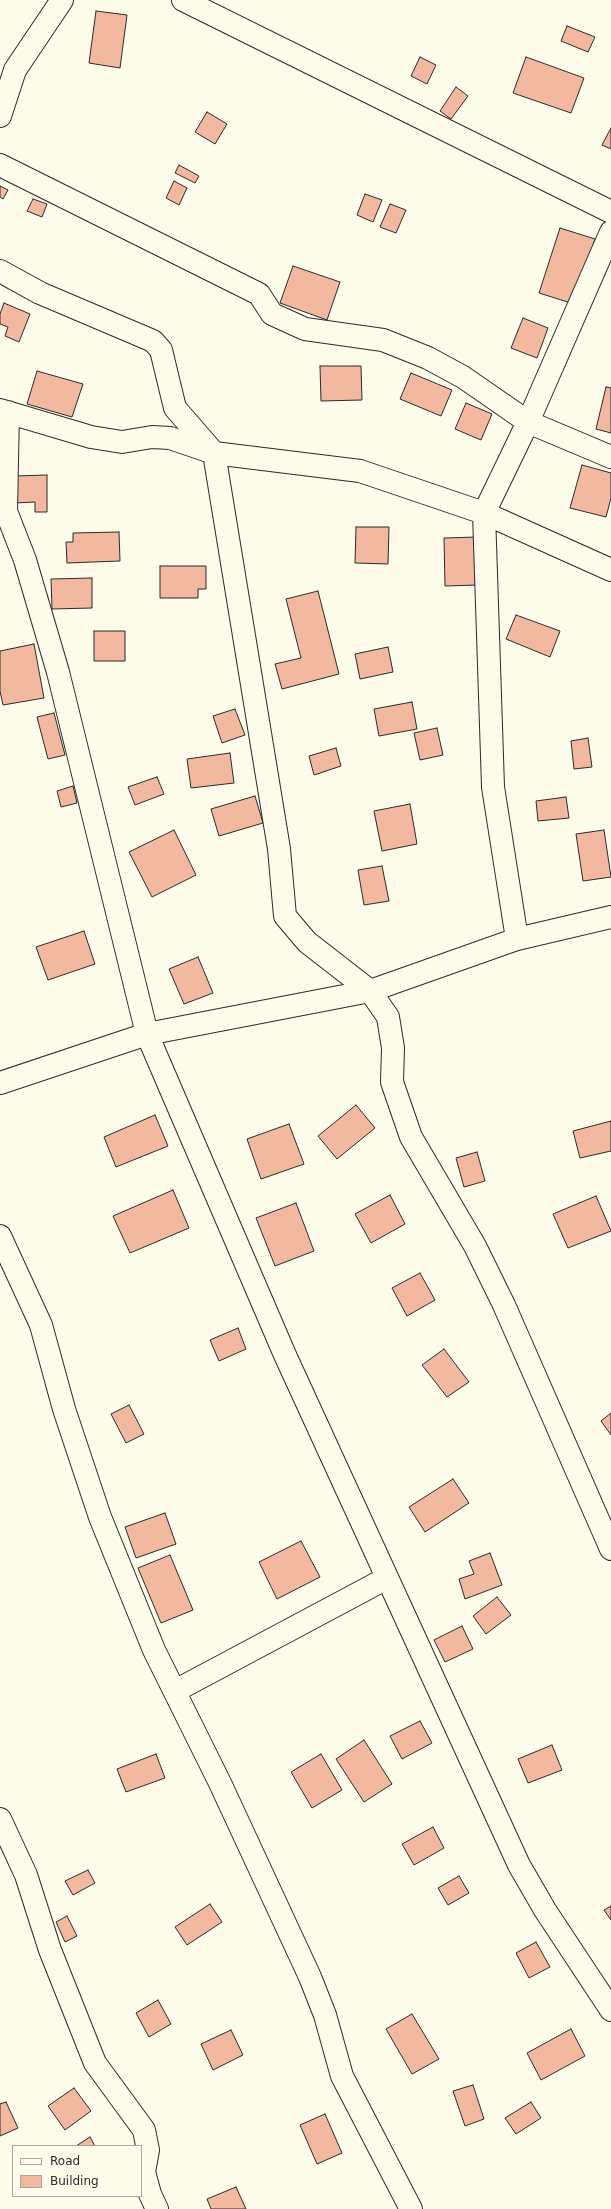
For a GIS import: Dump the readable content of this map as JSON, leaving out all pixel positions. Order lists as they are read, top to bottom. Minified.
{"legend":["Road","Building"]}
